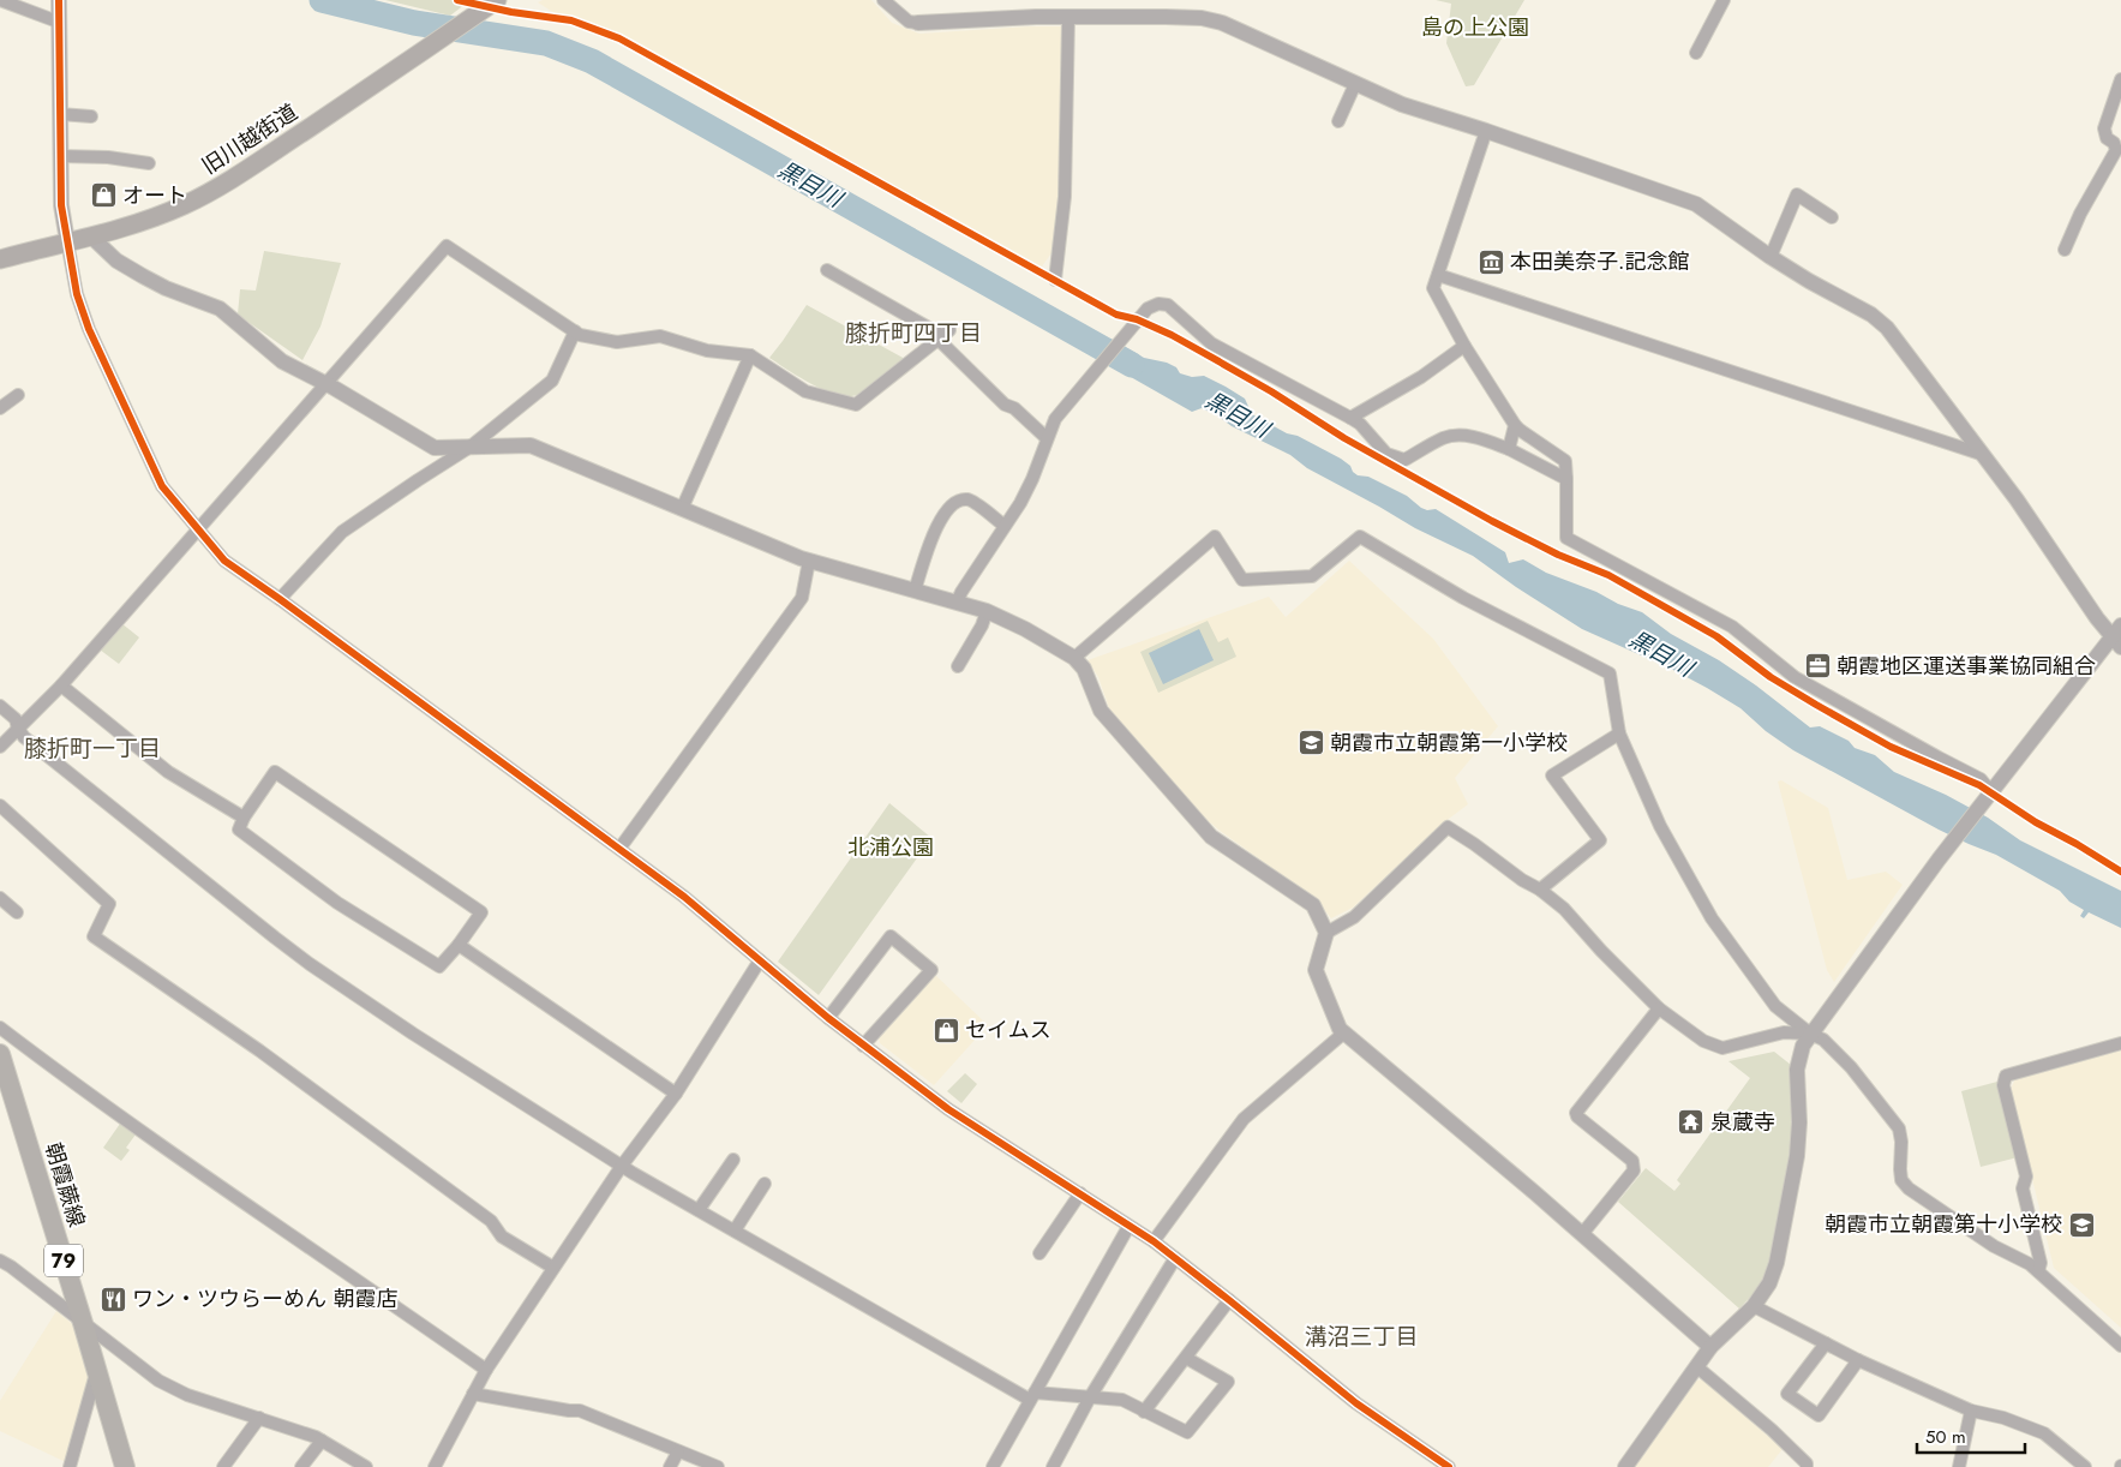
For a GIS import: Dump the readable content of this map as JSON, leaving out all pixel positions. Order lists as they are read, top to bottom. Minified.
{"streets":{"main road":["旧川越街道","朝霞蕨線","79"]},"districts":["膝折町四丁目","膝折町一丁目","溝沼三丁目"],"water":["黒目川"],"parks":["島の上公園","北浦公園"],"places":{"shop":["オート","セイムス"],"museum":["本田美奈子.記念館"],"office":["朝霞地区運送事業協同組合"],"school or university":["朝霞市立朝霞第一小学校","朝霞市立朝霞第十小学校"],"temple":["泉蔵寺"],"restaurant":["ワン・ツウらーめん 朝霞店"]},"scale_bar":"50 m"}
